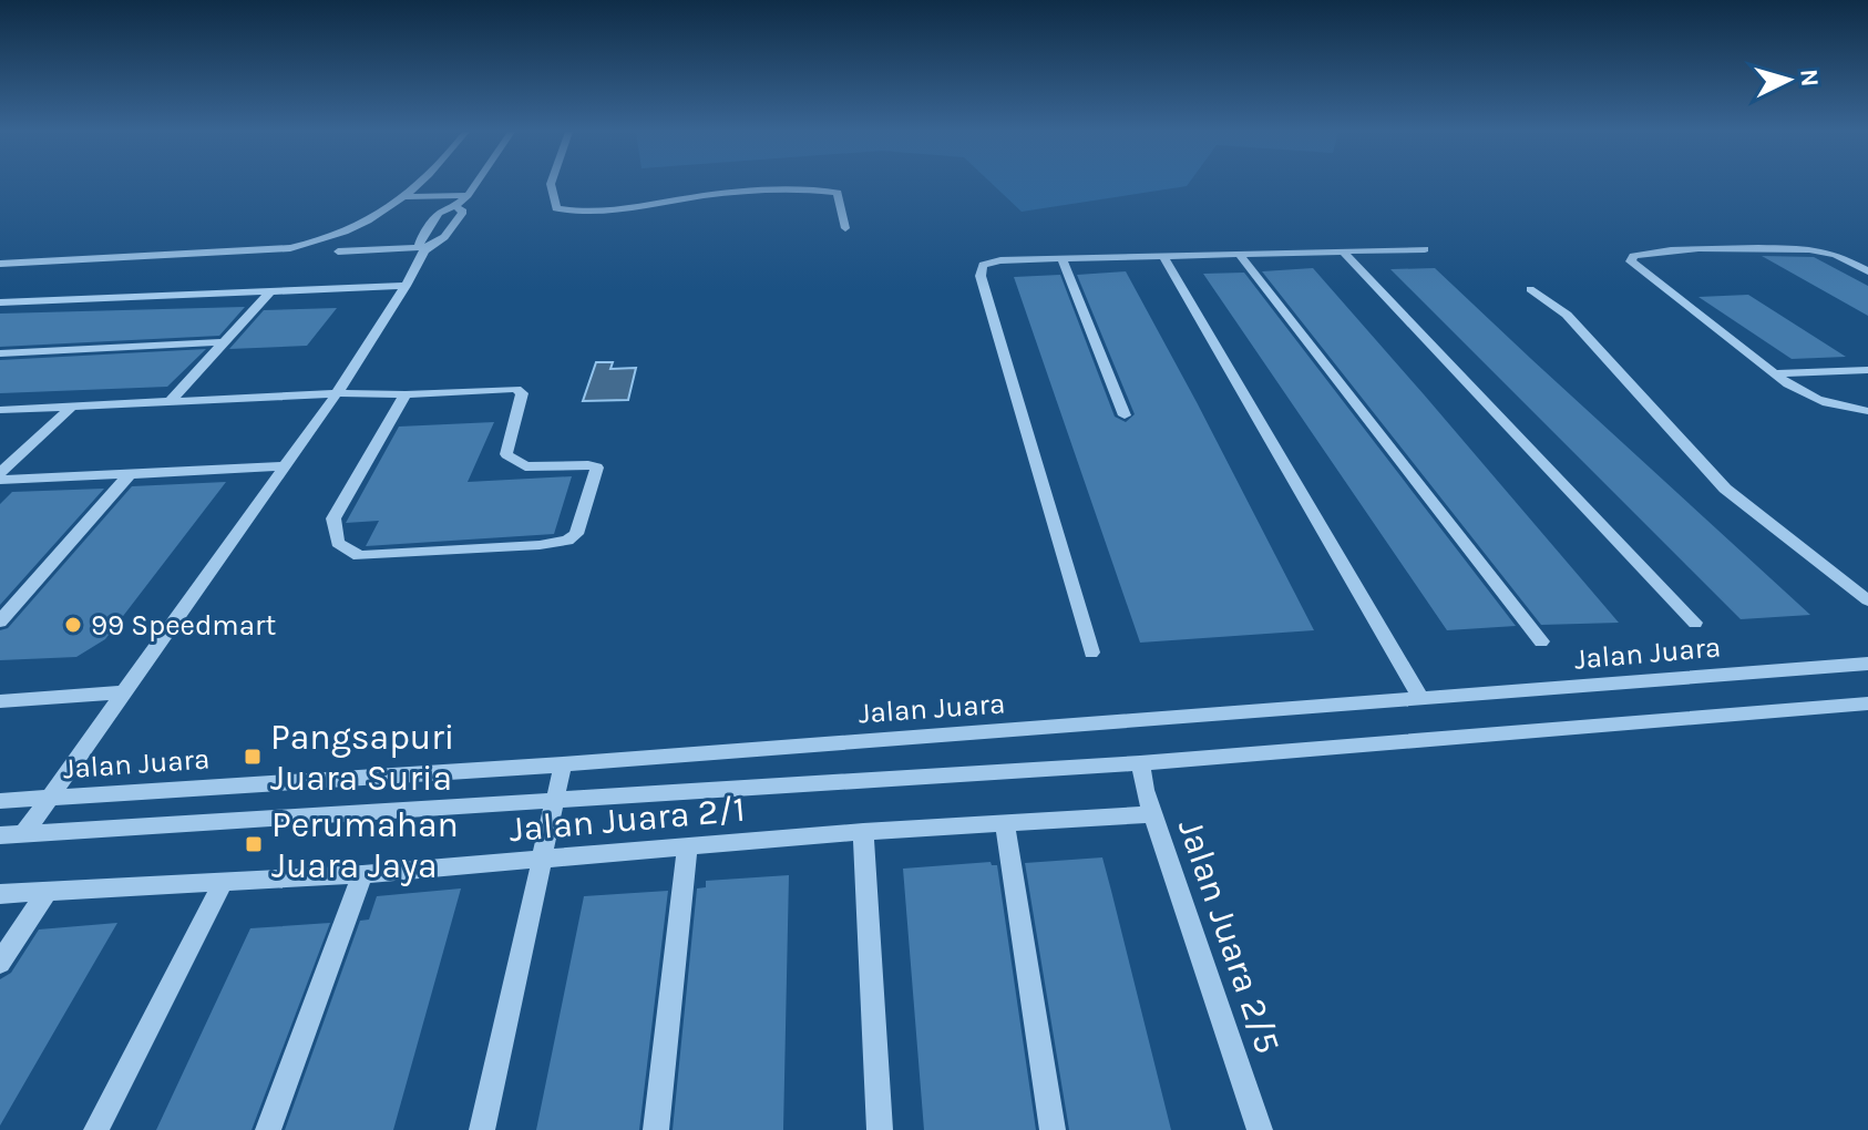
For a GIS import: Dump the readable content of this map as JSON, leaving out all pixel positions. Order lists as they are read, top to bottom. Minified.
{"streets":{"street":["Jalan Juara","Jalan Juara 2/1","Jalan Juara 2/5"]},"crossings":[["Jalan Juara 2/1","Jalan Juara 2/5"]],"places":{"other":["99 Speedmart"],"transit":["Pangsapuri Juara Suria","Perumahan Juara Jaya"]},"north":"right"}
